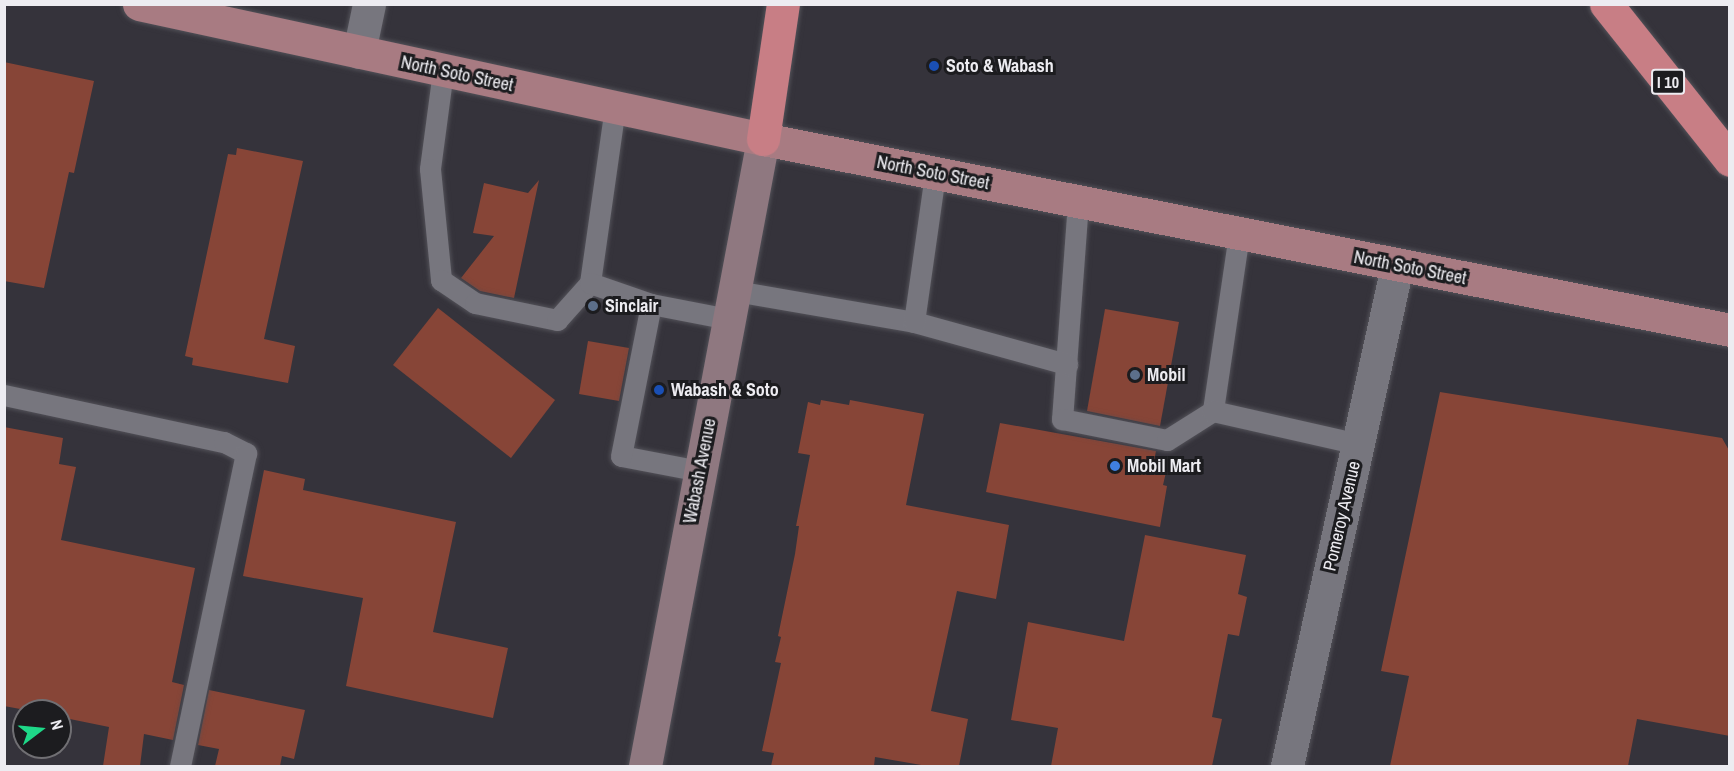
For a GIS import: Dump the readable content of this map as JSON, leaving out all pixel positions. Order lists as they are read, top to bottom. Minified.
{"streets":{"highway":["I 10"],"main road":["North Soto Street"],"street":["Wabash Avenue","Pomeroy Avenue"]},"crossings":[["North Soto Street","Wabash Avenue"],["North Soto Street","Pomeroy Avenue"]],"places":["Soto & Wabash","Sinclair","Mobil","Wabash & Soto","Mobil Mart"],"north":"right"}
